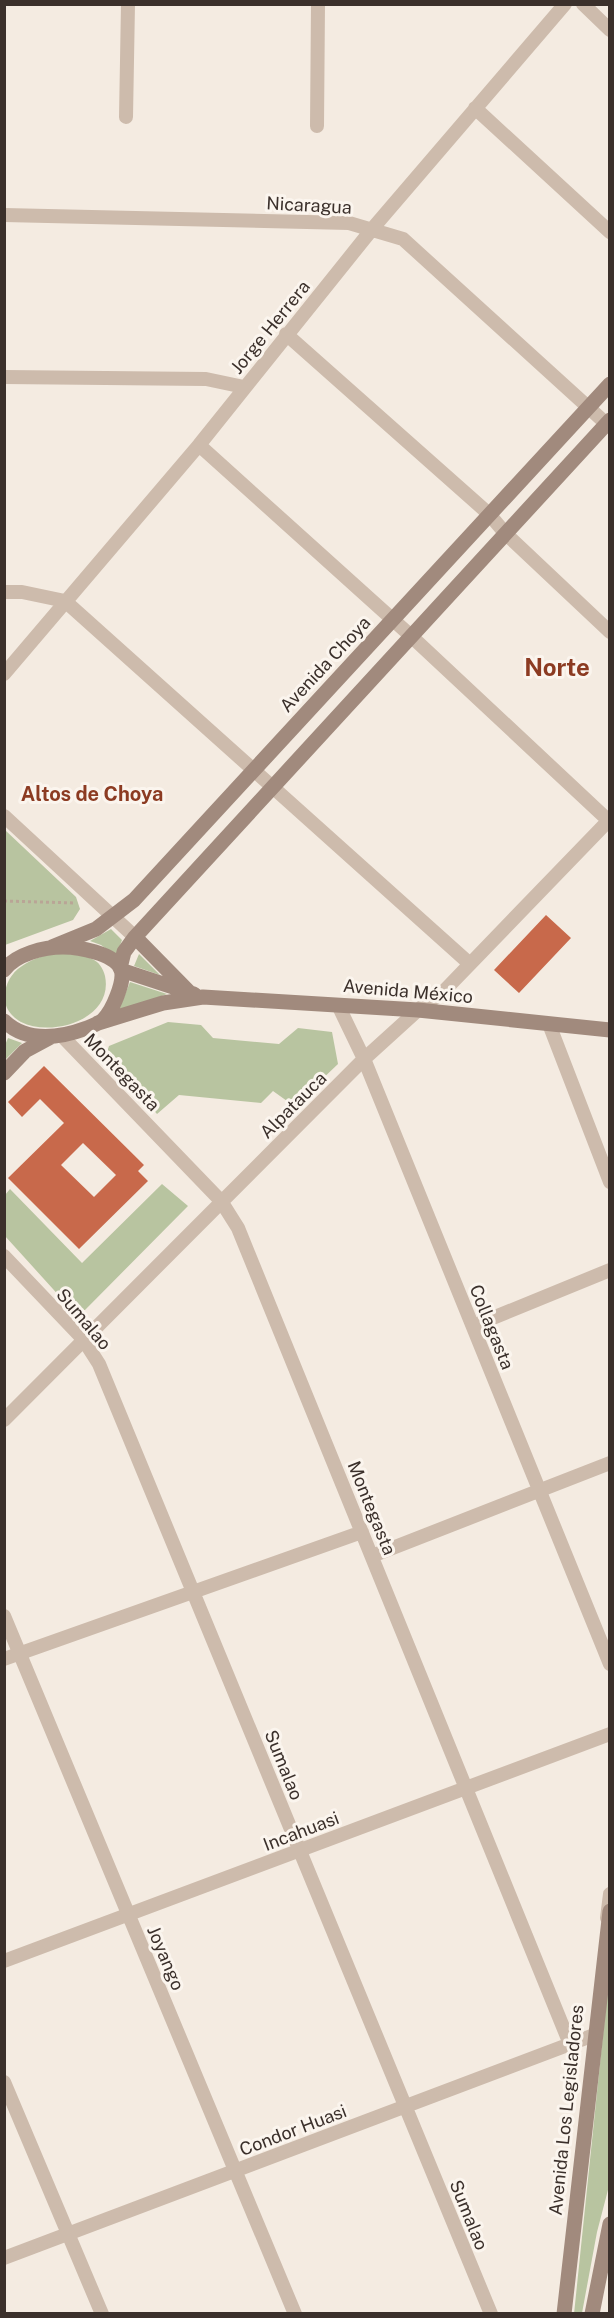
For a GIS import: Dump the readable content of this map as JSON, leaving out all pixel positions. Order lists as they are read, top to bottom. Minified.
{"streets":{"main road":["Avenida Choya","Avenida México","Avenida Los Legisladores"],"street":["Nicaragua","Jorge Herrera","Montegasta","Alpatauca","Sumalao","Collagasta","Incahuasi","Joyango","Condor Huasi"]},"crossings":[["Nicaragua","Jorge Herrera"],["Nicaragua","Avenida Choya"],["Avenida Choya","Avenida México"],["Avenida México","Montegasta"],["Avenida México","Alpatauca"],["Avenida México","Collagasta"],["Montegasta","Alpatauca"],["Montegasta","Incahuasi"],["Montegasta","Condor Huasi"],["Alpatauca","Sumalao"],["Alpatauca","Collagasta"],["Sumalao","Incahuasi"],["Sumalao","Condor Huasi"],["Incahuasi","Joyango"],["Joyango","Condor Huasi"],["Avenida Los Legisladores","Condor Huasi"]],"districts":["Norte","Altos de Choya"]}
